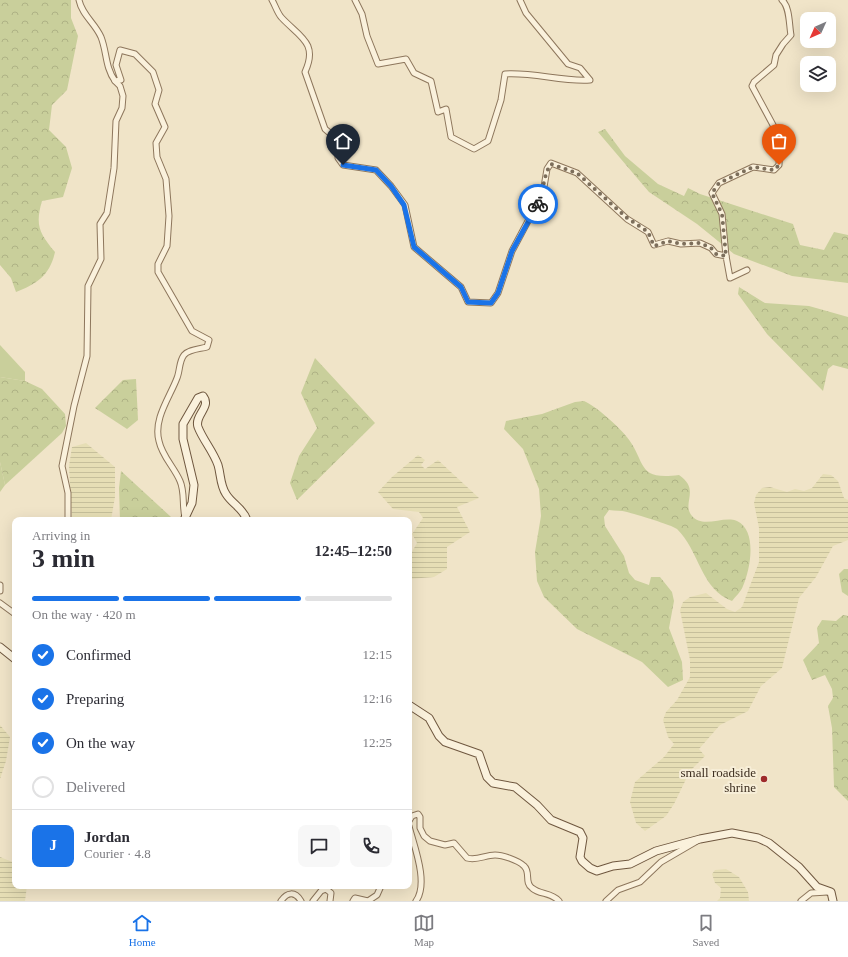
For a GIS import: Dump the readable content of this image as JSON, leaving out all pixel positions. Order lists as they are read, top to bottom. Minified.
{"places":["small roadside shrine"],"north":"bottom left","page":{"heading":["3 min","Arriving in","12:45–12:50"],"panel":["Jordan","Courier · 4.8"],"bar":"On the way · 420 m","list":[["Confirmed","12:15"],["Preparing","12:16"],["On the way","12:25"],"Delivered"],"round":"J","tabs":["Home","Map","Saved"]}}
